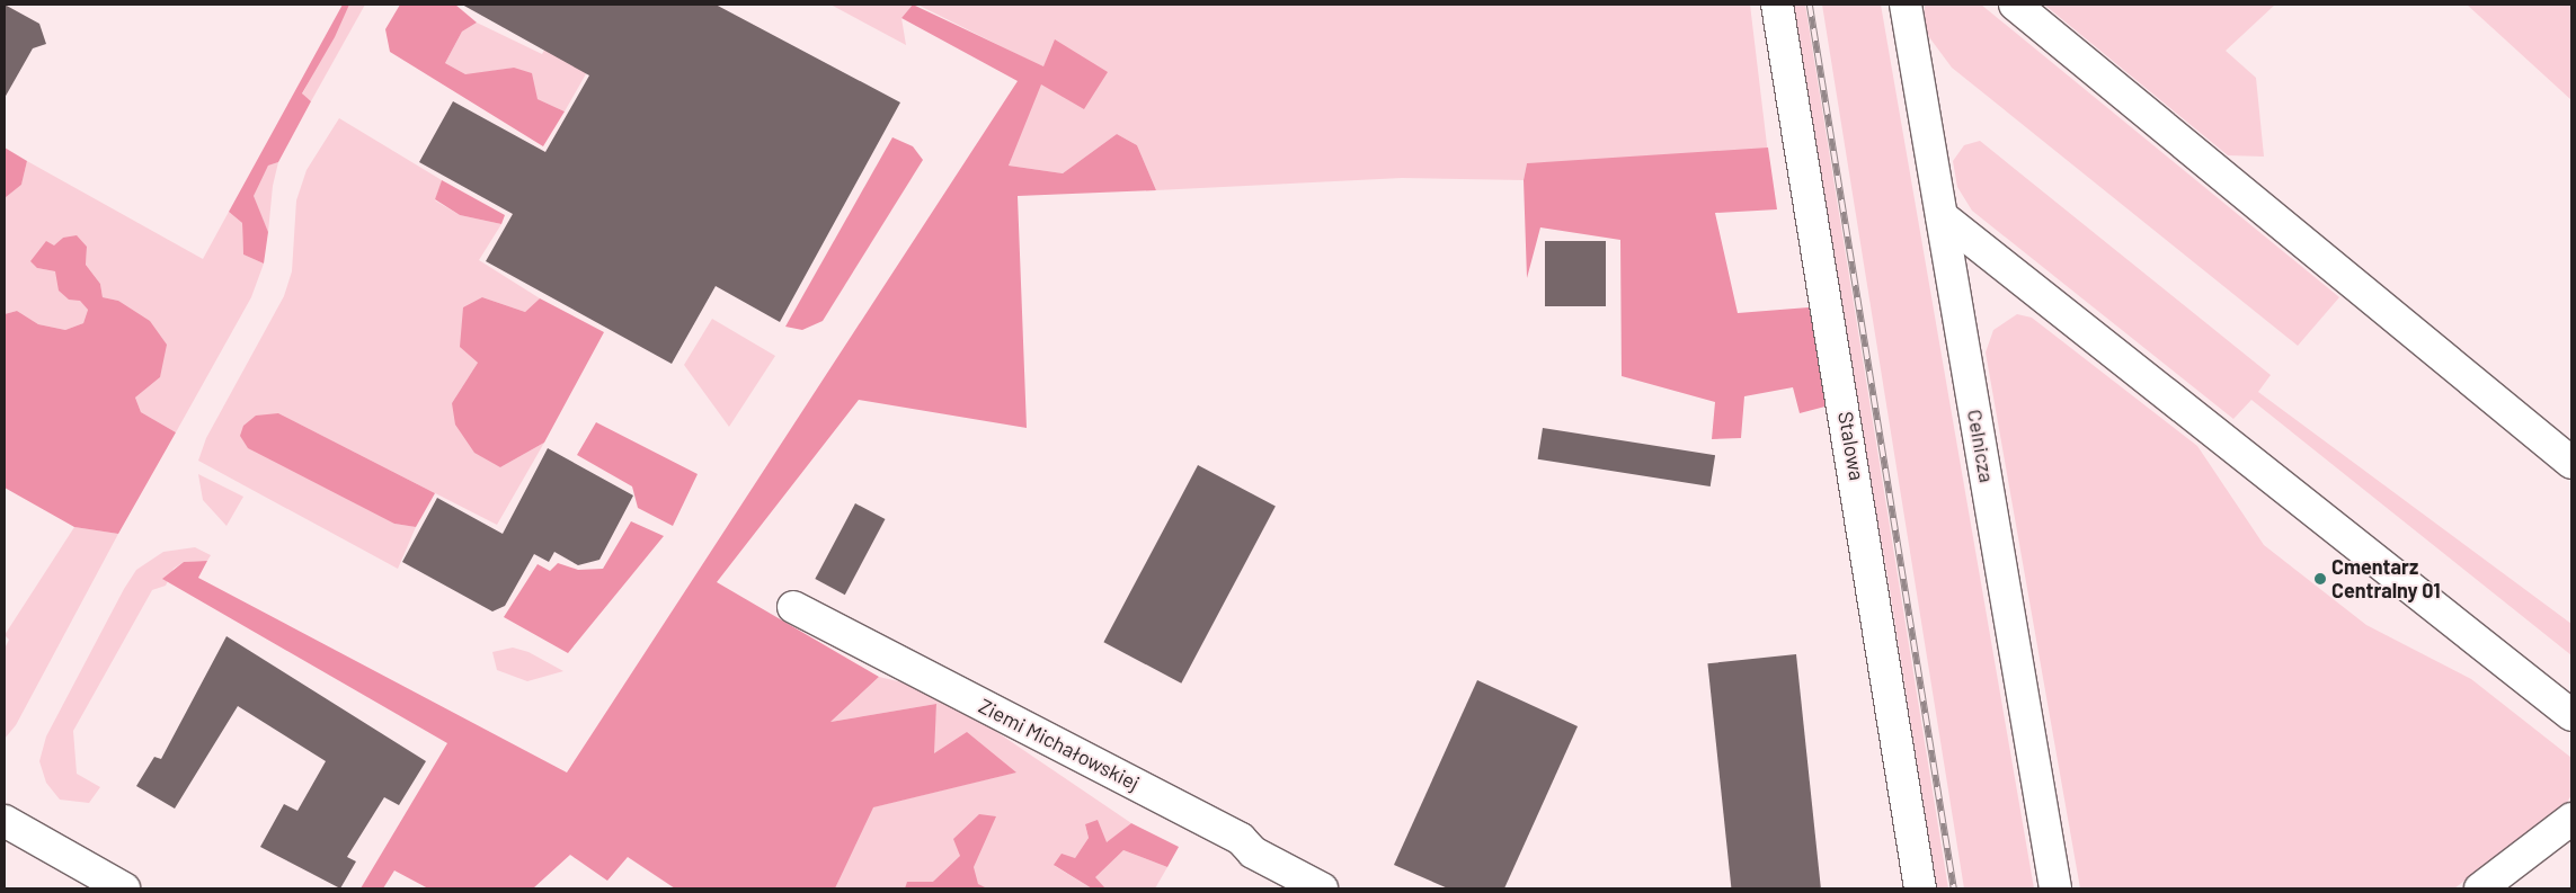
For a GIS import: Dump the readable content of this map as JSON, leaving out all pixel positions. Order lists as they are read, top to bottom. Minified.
{"streets":{"street":["Stalowa","Celnicza","Ziemi Michałowskiej"]},"places":["Cmentarz Centralny 01"]}
